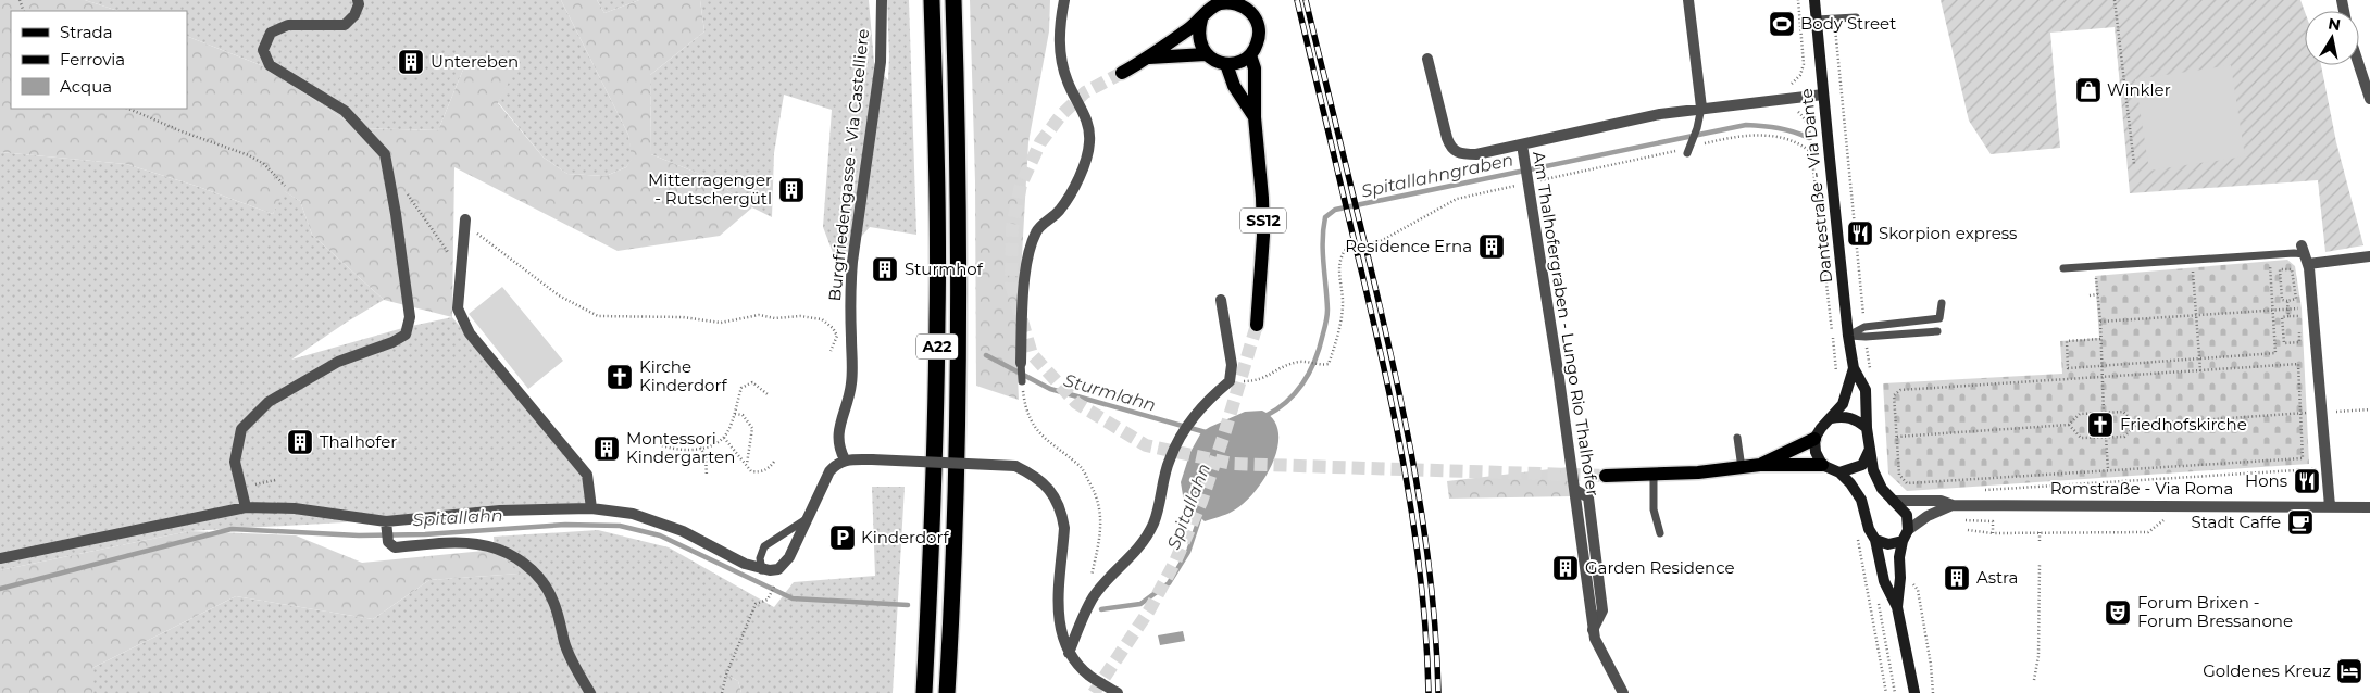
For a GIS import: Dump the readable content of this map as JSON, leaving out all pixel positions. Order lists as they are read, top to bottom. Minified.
{"streets":{"highway":["A22"],"main road":["Dantestraße - Via Dante","SS12"],"street":["Burgfriedengasse - Via Castelliere","Am Thalhofergraben - Lungo Rio Thalhofer","Romstraße - Via Roma"]},"crossings":[["Dantestraße - Via Dante","Am Thalhofergraben - Lungo Rio Thalhofer"],["Dantestraße - Via Dante","Romstraße - Via Roma"]],"water":["Spitallahngraben","Sturmlahn","Spitallahn"],"places":{"sports":["Body Street"],"building":["Untereben","Mitterragenger - Rutschergütl","Residence Erna","Sturmhof","Thalhofer","Montessori Kindergarten","Garden Residence","Astra"],"shop":["Winkler"],"restaurant":["Skorpion express","Hons"],"church":["Kirche Kinderdorf","Friedhofskirche"],"cafe":["Stadt Caffe"],"parking":["Kinderdorf"],"theatre":["Forum Brixen - Forum Bressanone"],"hotel":["Goldenes Kreuz"]},"legend":["Strada","Ferrovia","Acqua"],"north":"top"}
